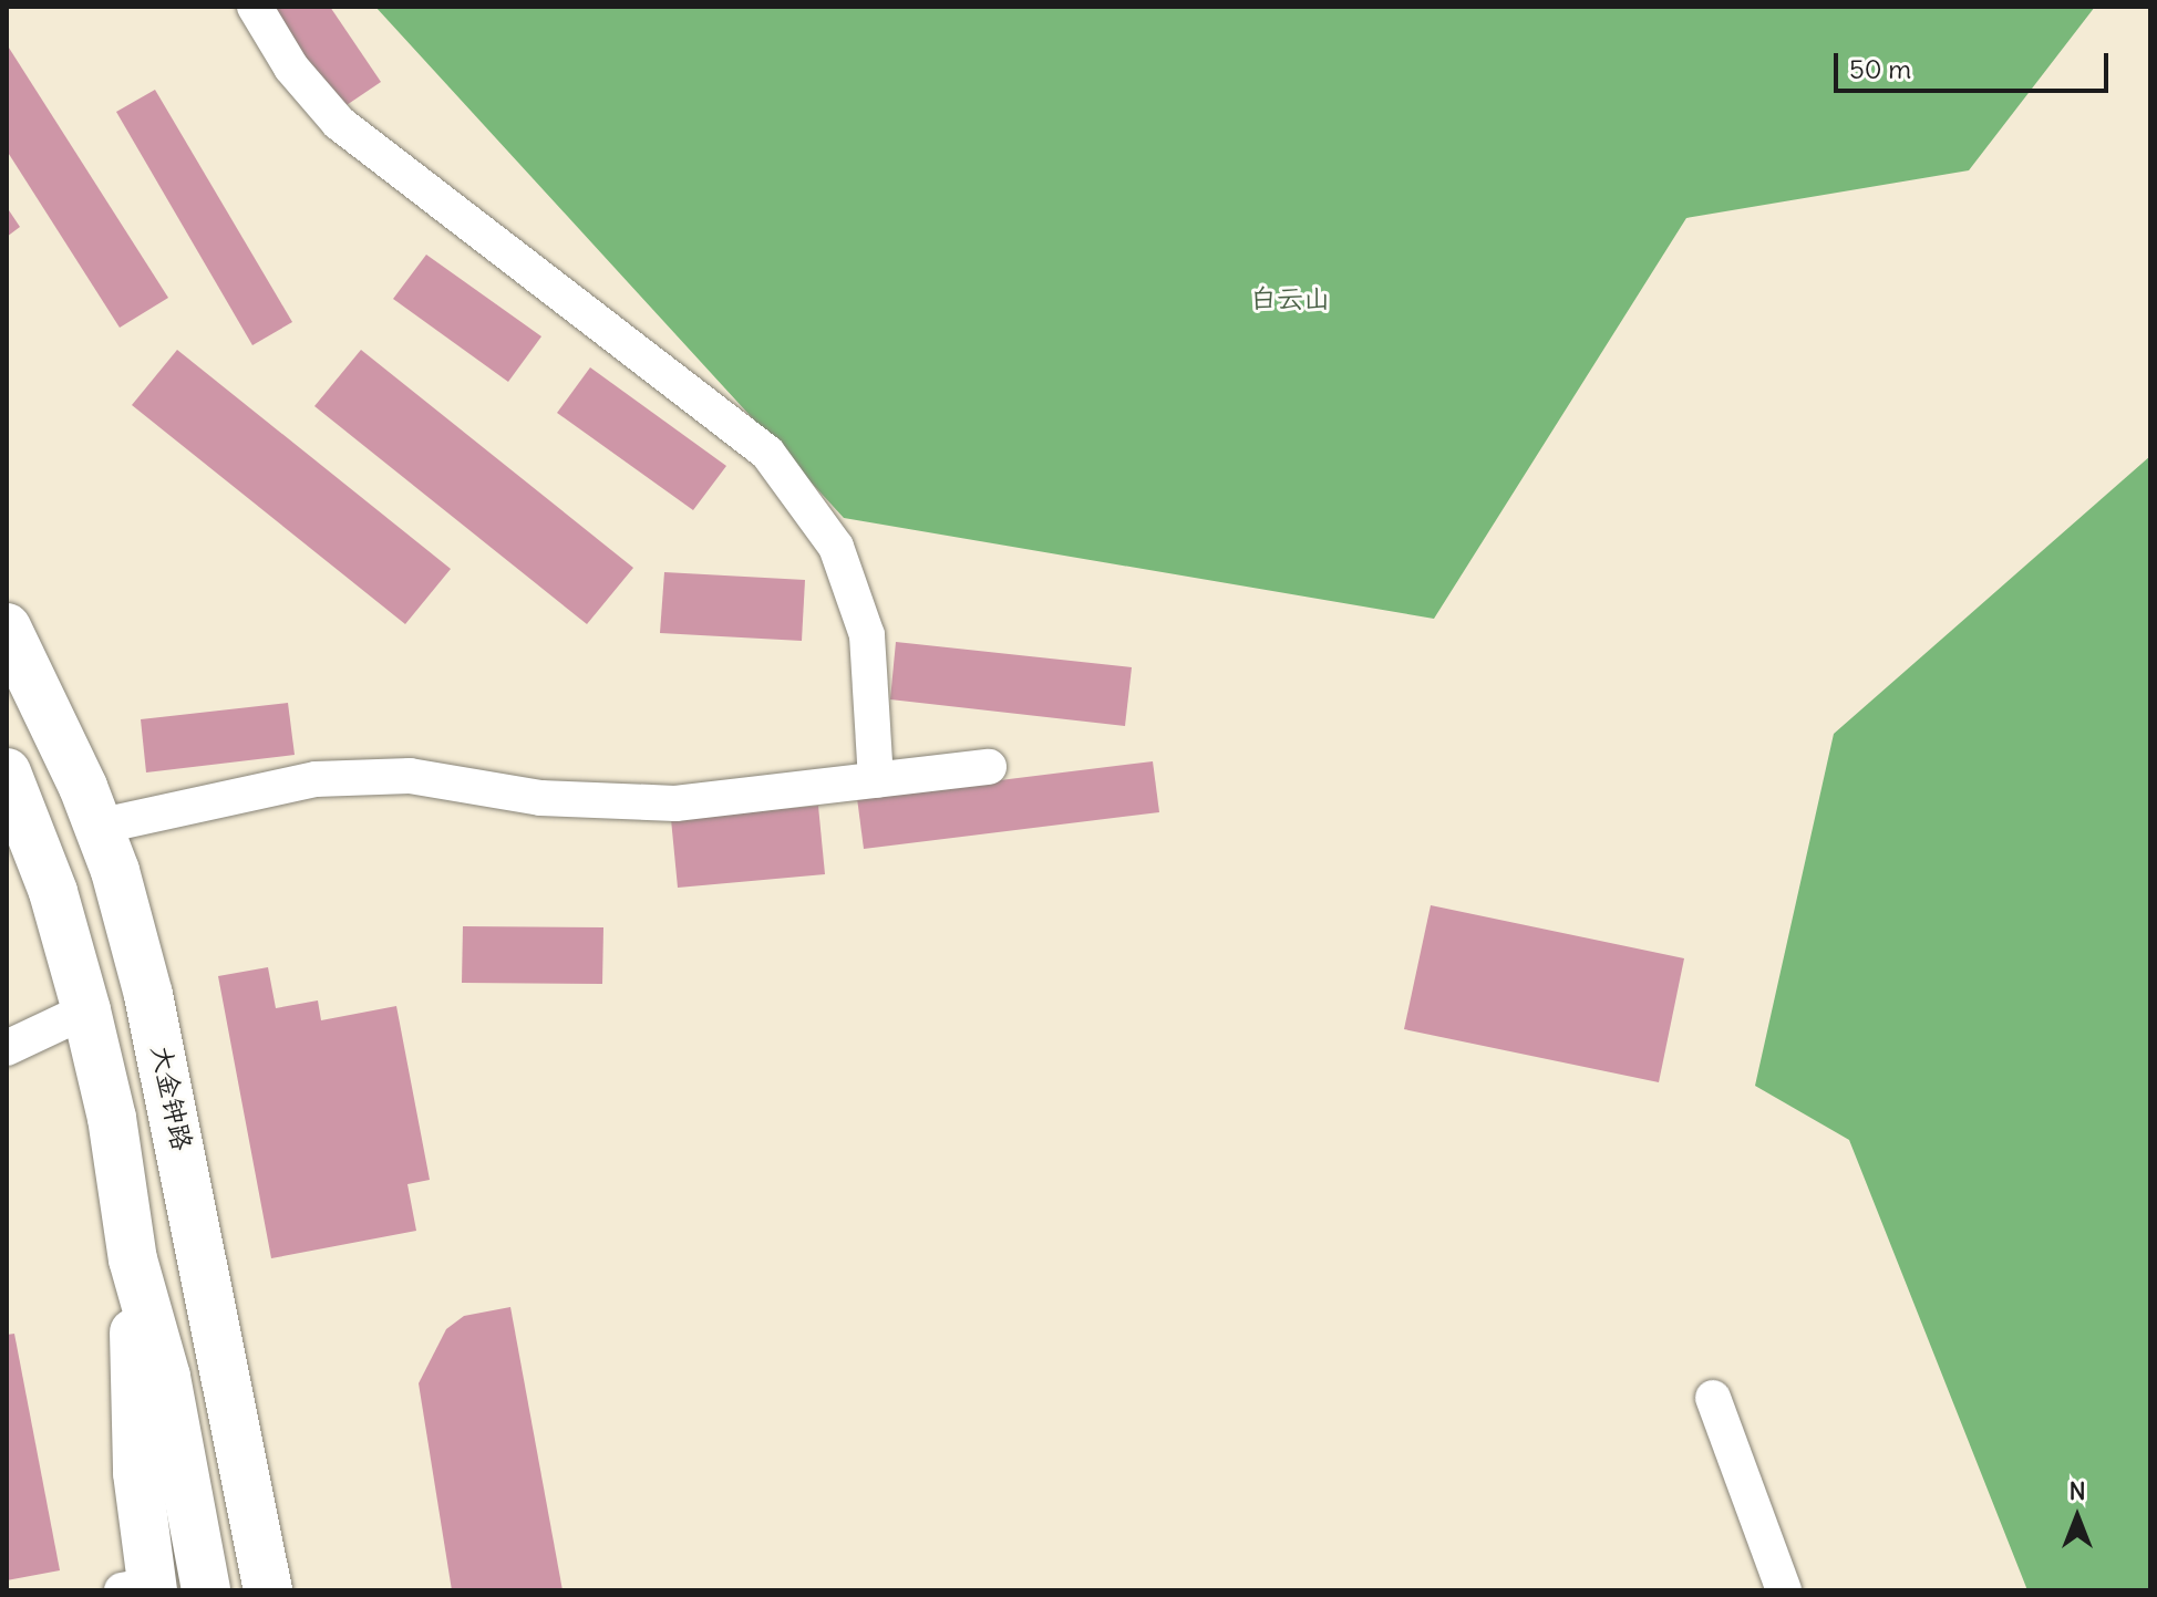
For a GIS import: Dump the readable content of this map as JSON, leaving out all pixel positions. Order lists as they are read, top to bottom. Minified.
{"streets":{"main road":["大金钟路"]},"parks":["白云山"],"scale_bar":"50 m","north":"top"}
